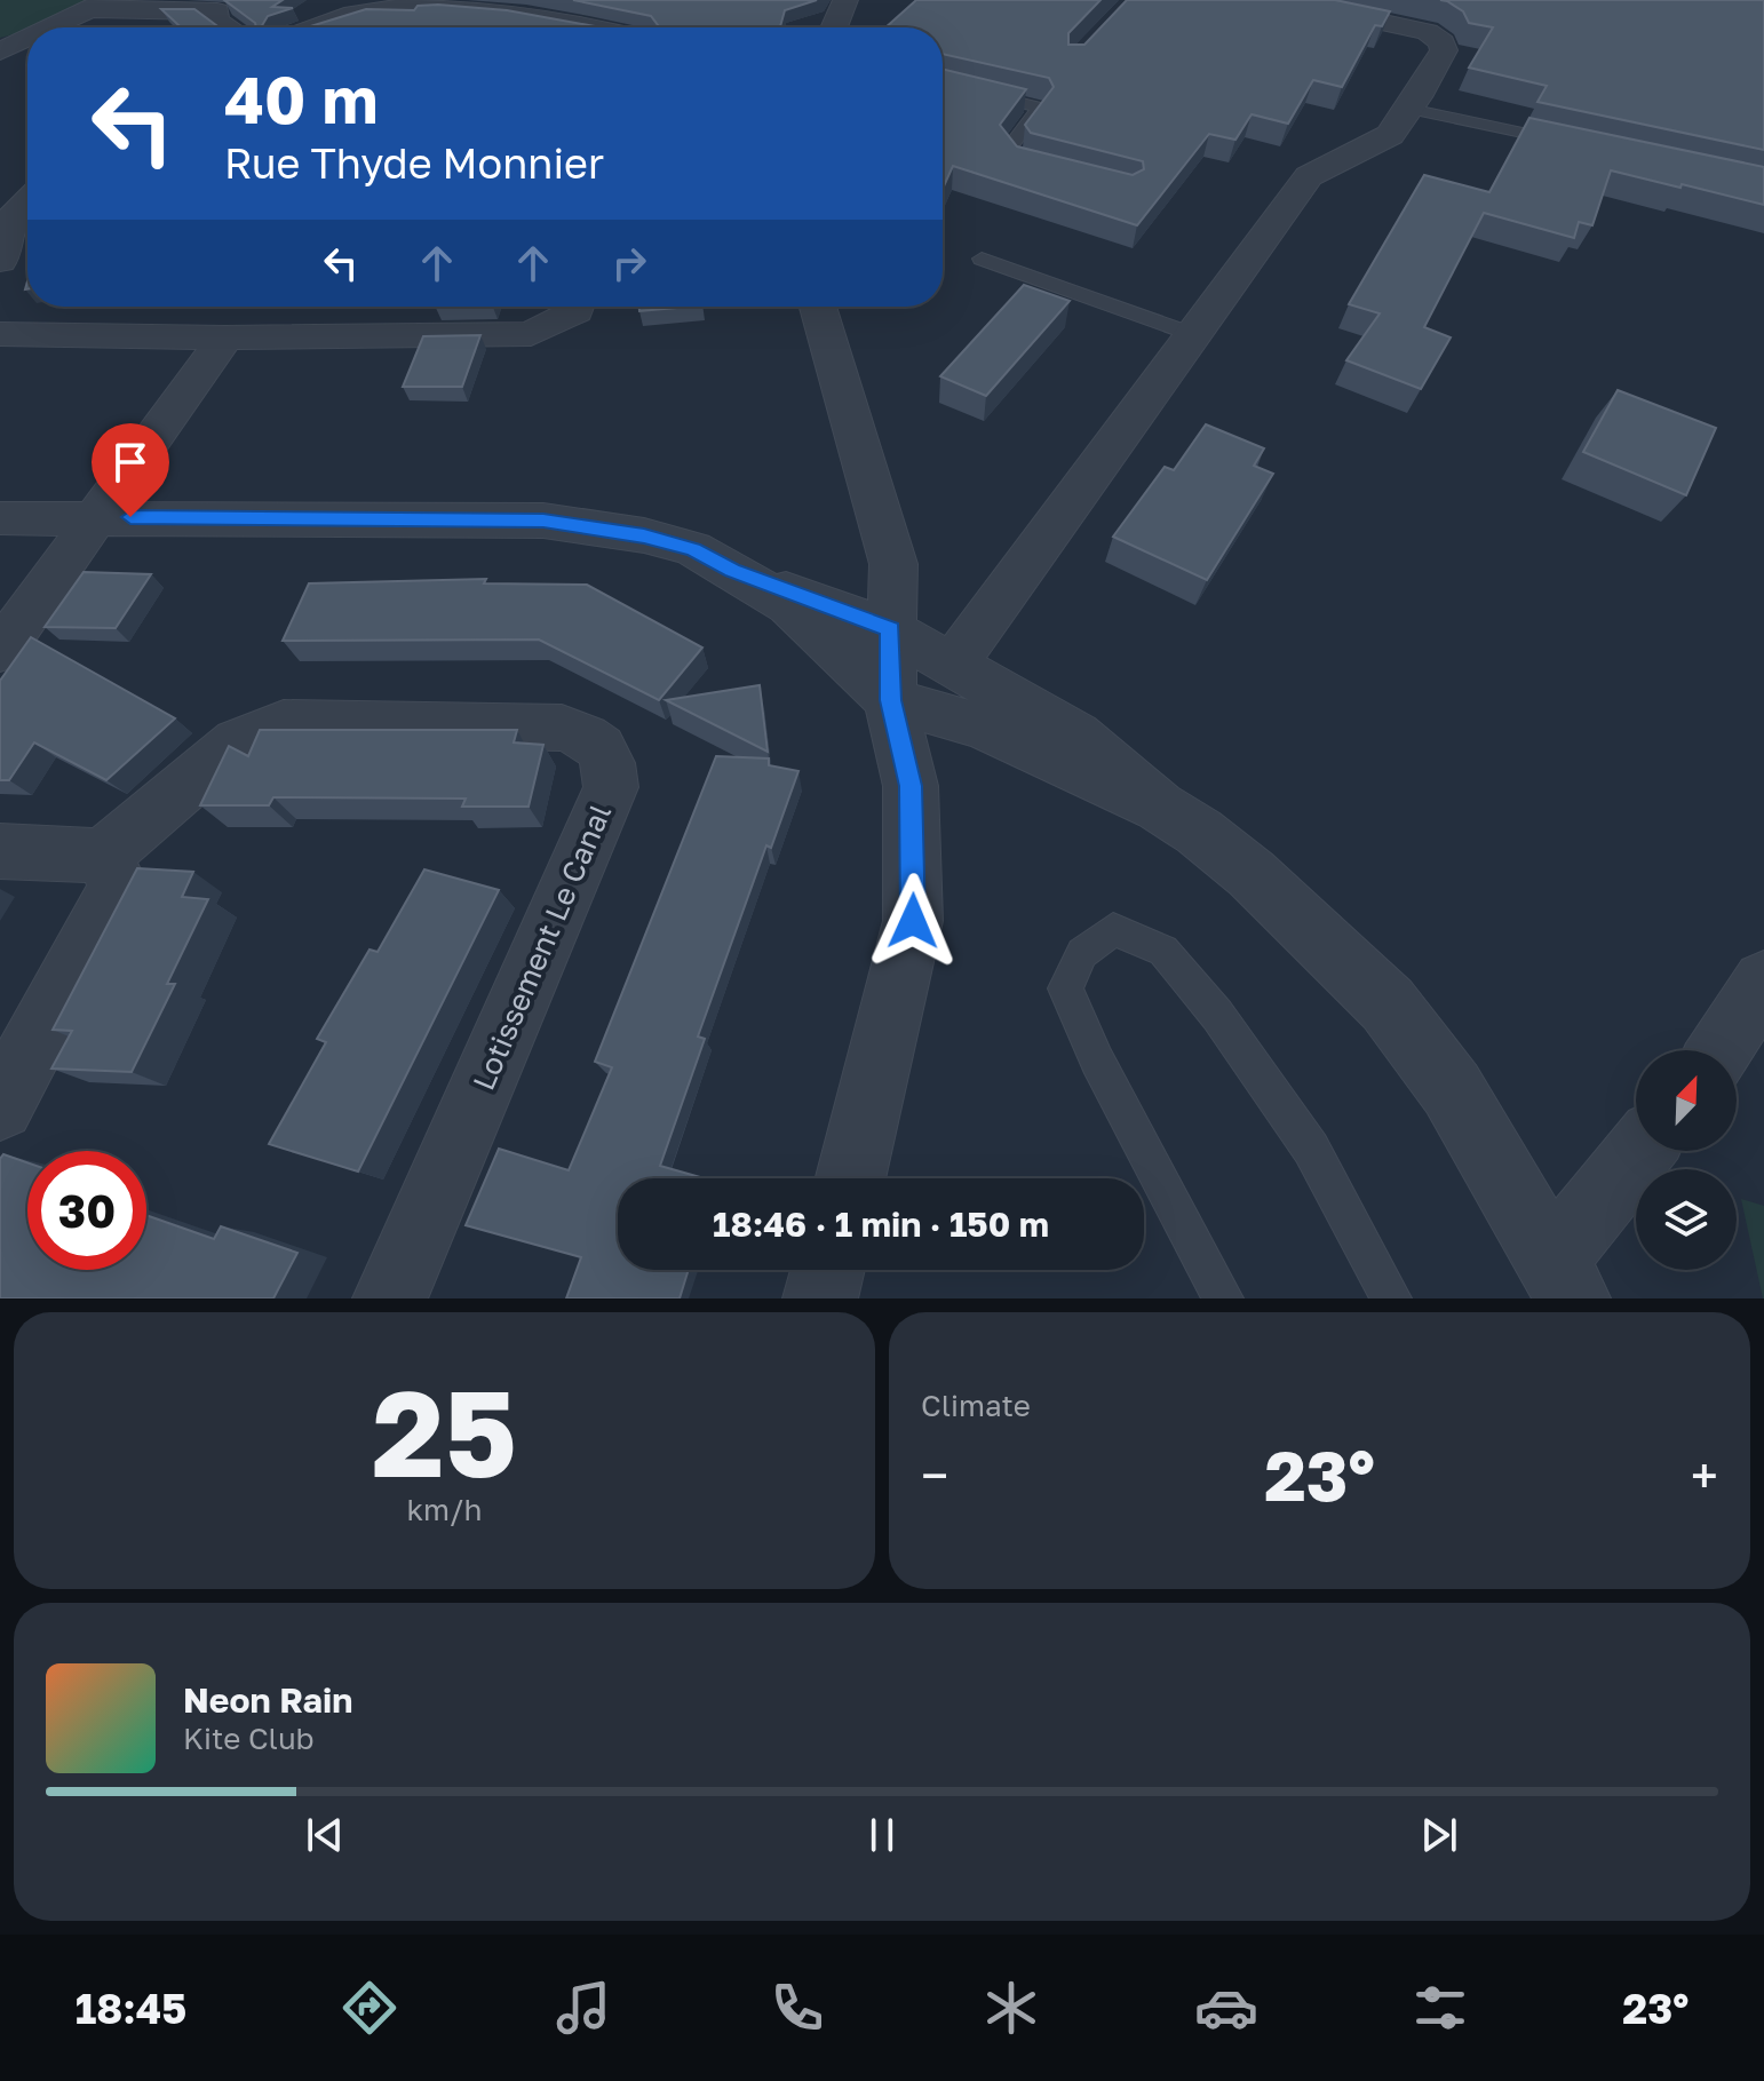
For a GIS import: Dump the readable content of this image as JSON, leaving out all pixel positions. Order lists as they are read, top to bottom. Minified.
{"streets":{"street":["Lotissement Le Canal"]},"north":"top right","page":{"turn":["40 m","Rue Thyde Monnier"],"limit":"30","trip":"18:46 · 1 min · 150 m","tile":[["25","km/h"],"Climate"],"heat":["−","23°","+"],"song":["Neon Rain","Kite Club"],"tabs":["18:45","23°"]}}
